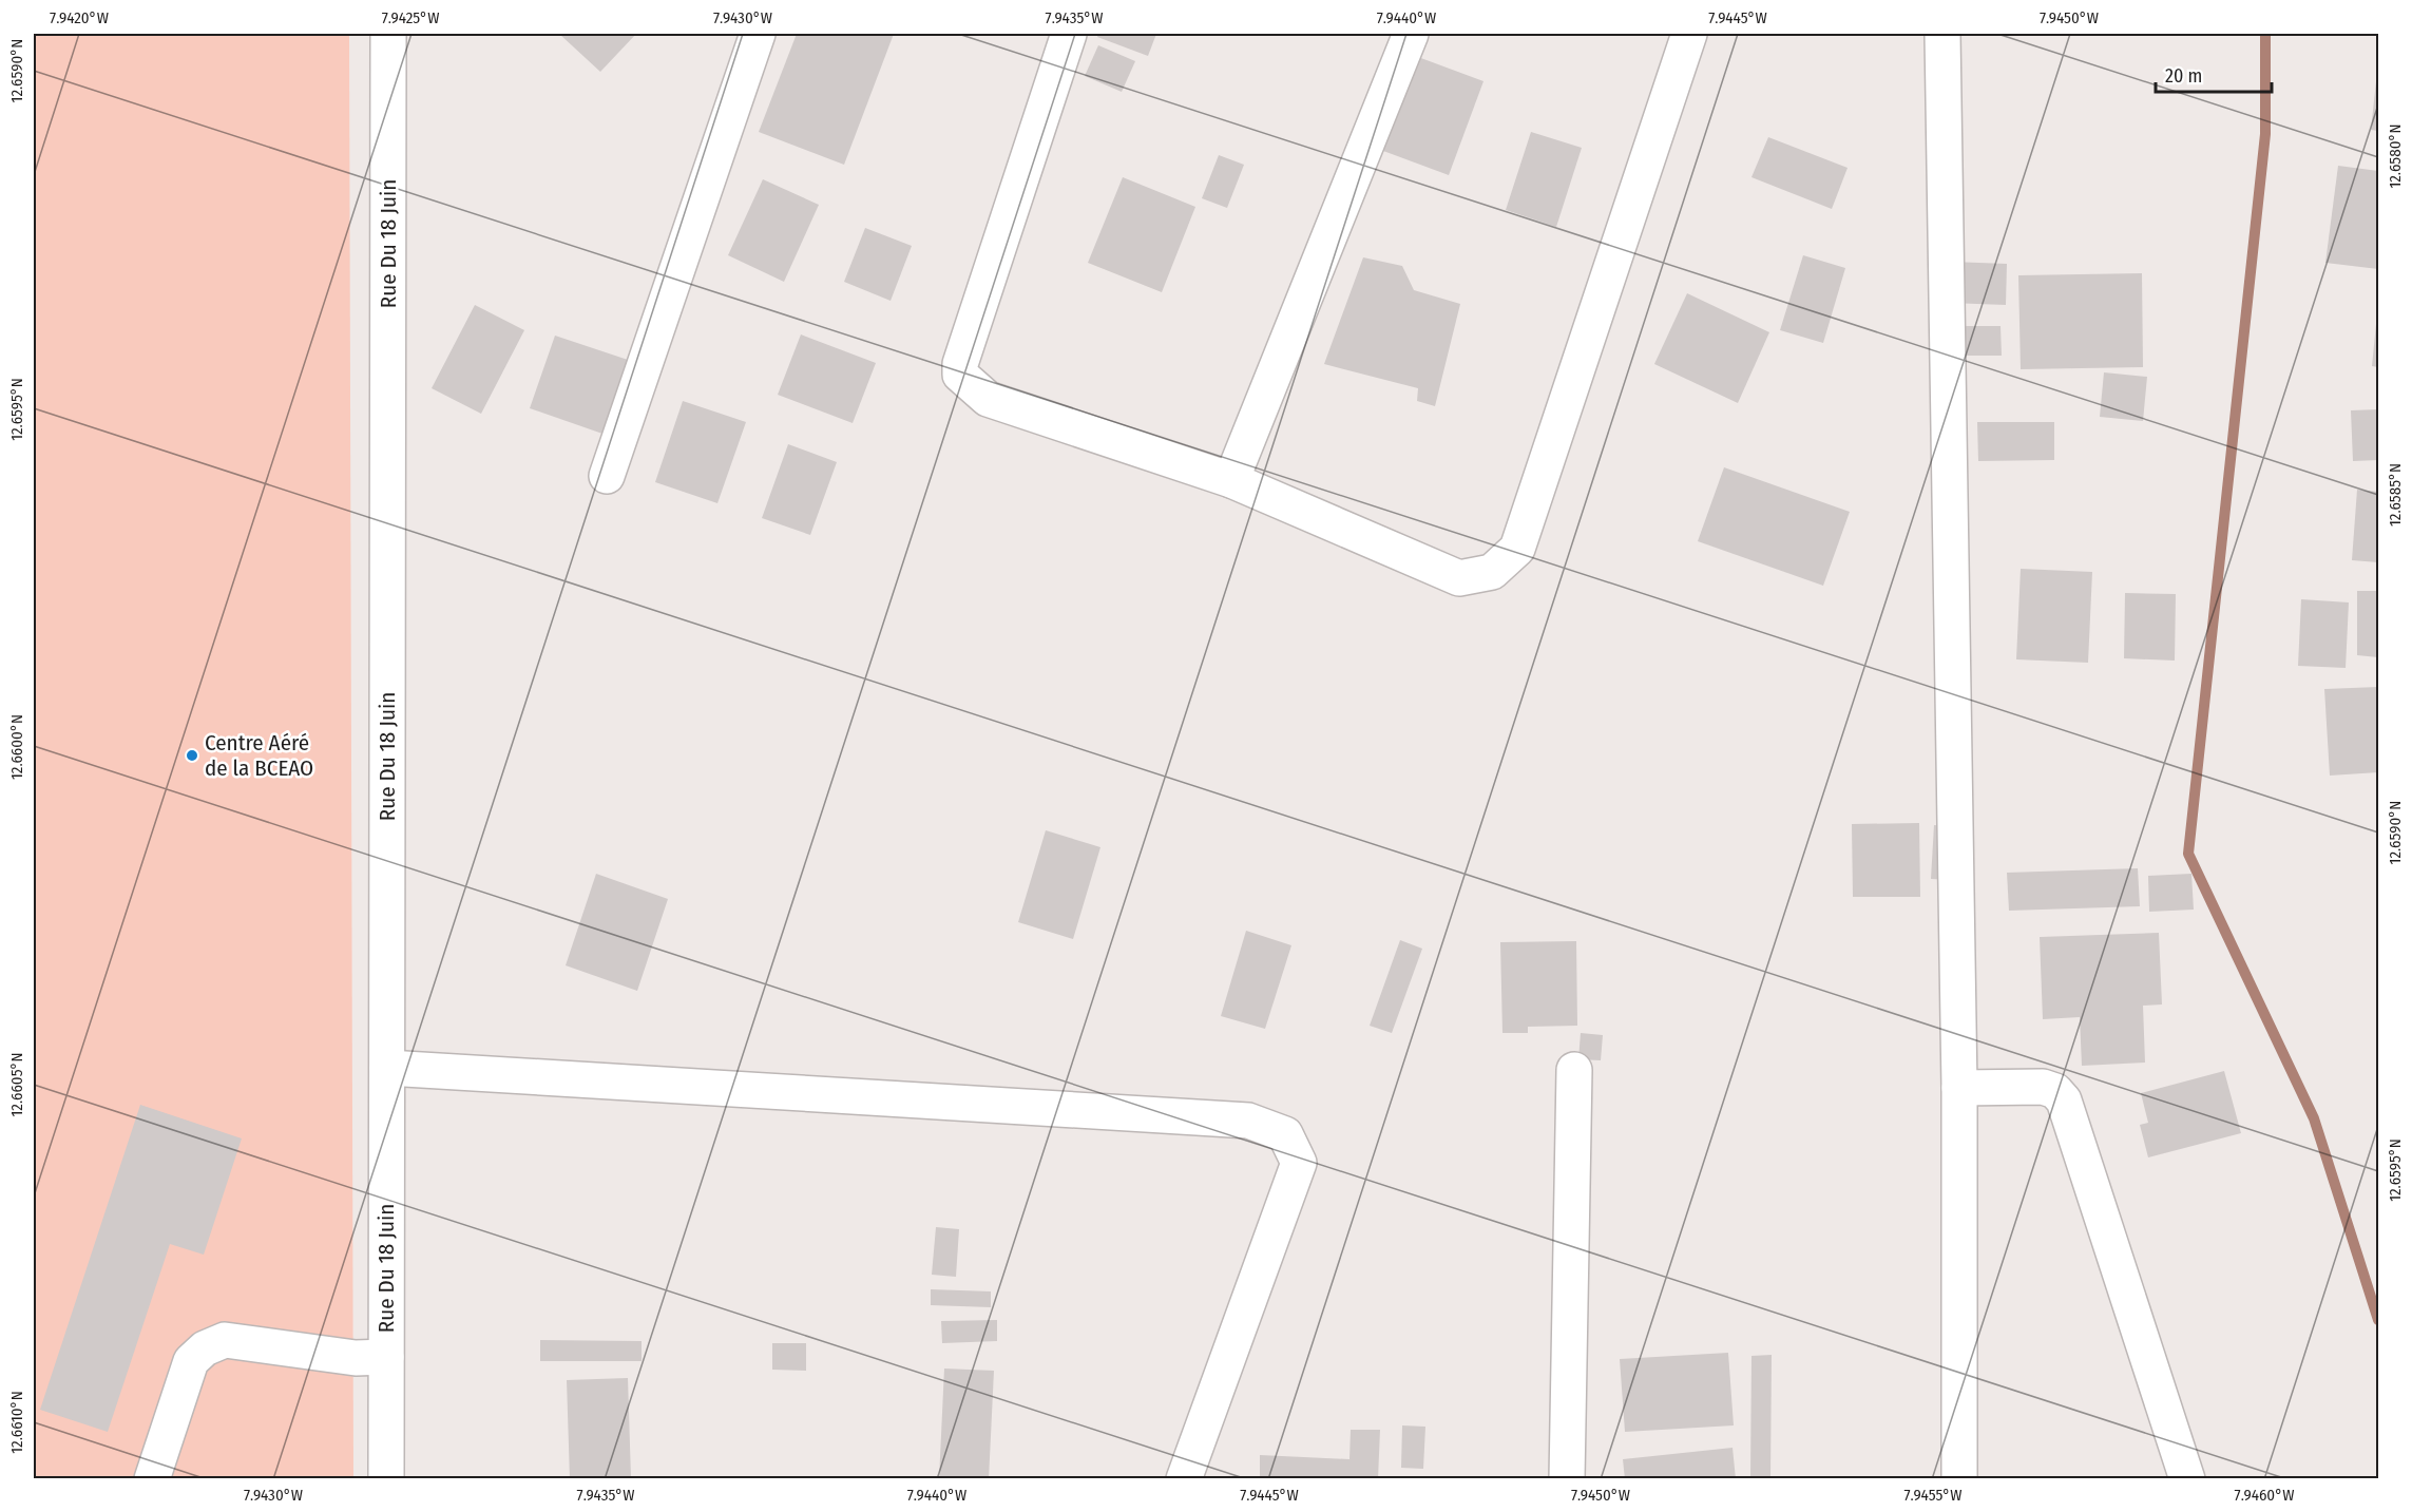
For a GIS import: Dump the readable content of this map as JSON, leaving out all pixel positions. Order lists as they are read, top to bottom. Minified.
{"streets":{"street":["Rue Du 18 Juin"]},"places":["Centre Aéré de la BCEAO"],"scale_bar":"20 m","coordinates":["7.9420°W","7.9425°W","7.9430°W","7.9435°W","7.9440°W","7.9445°W","7.9450°W","12.6590°N","12.6580°N","12.6595°N","12.6585°N","12.6600°N","12.6605°N","12.6610°N","7.9455°W","7.9460°W"]}
